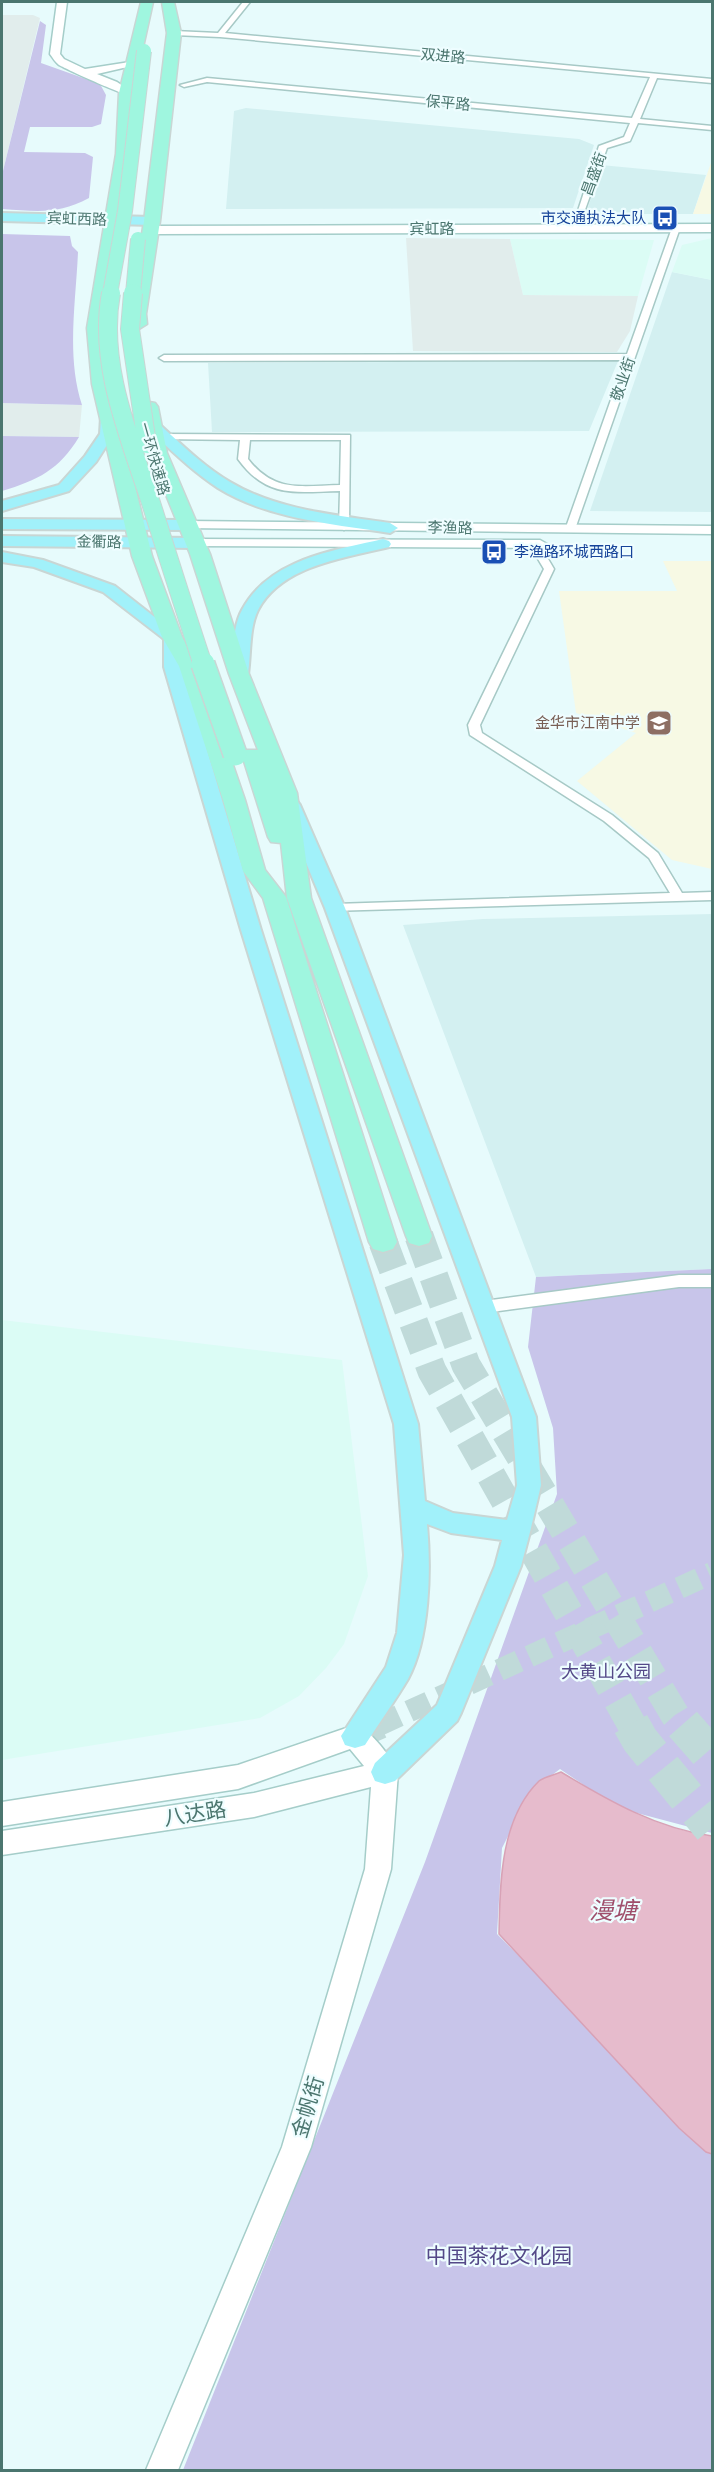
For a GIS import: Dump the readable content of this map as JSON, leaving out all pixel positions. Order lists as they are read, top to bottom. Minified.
{"streets":{"highway":["一环快速路"],"main road":["宾虹西路","宾虹路","李渔路","金衢路","八达路","金帆街"],"street":["双进路","保平路","昌盛街","敬业街"]},"crossings":[["双进路","昌盛街"],["保平路","昌盛街"],["昌盛街","宾虹路"],["宾虹西路","宾虹路"],["宾虹路","敬业街"],["敬业街","李渔路"],["李渔路","金衢路"],["八达路","金帆街"]],"water":["漫塘"],"parks":["大黄山公园","中国茶花文化园"],"places":{"bus stop":["市交通执法大队","李渔路环城西路口"],"school or university":["金华市江南中学"]}}
